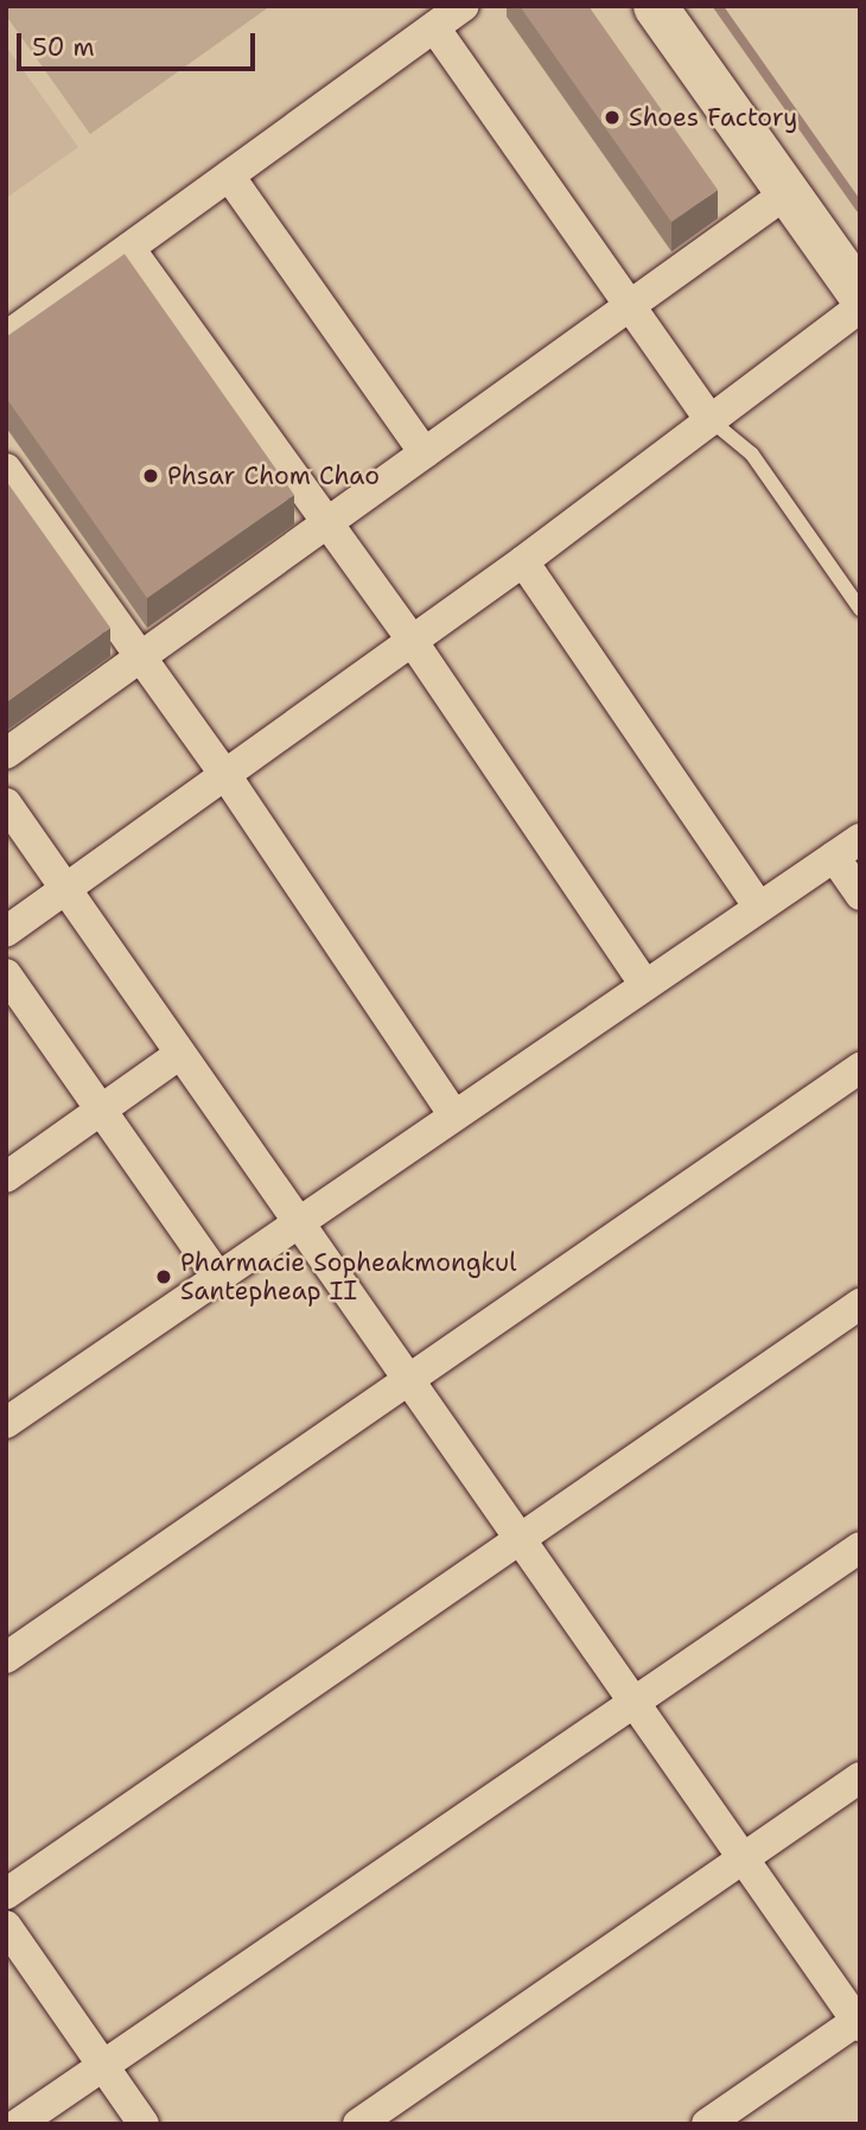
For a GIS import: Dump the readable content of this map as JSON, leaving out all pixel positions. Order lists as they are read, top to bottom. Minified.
{"places":["Shoes Factory","Phsar Chom Chao","Pharmacie Sopheakmongkul Santepheap II"],"scale_bar":"50 m"}
